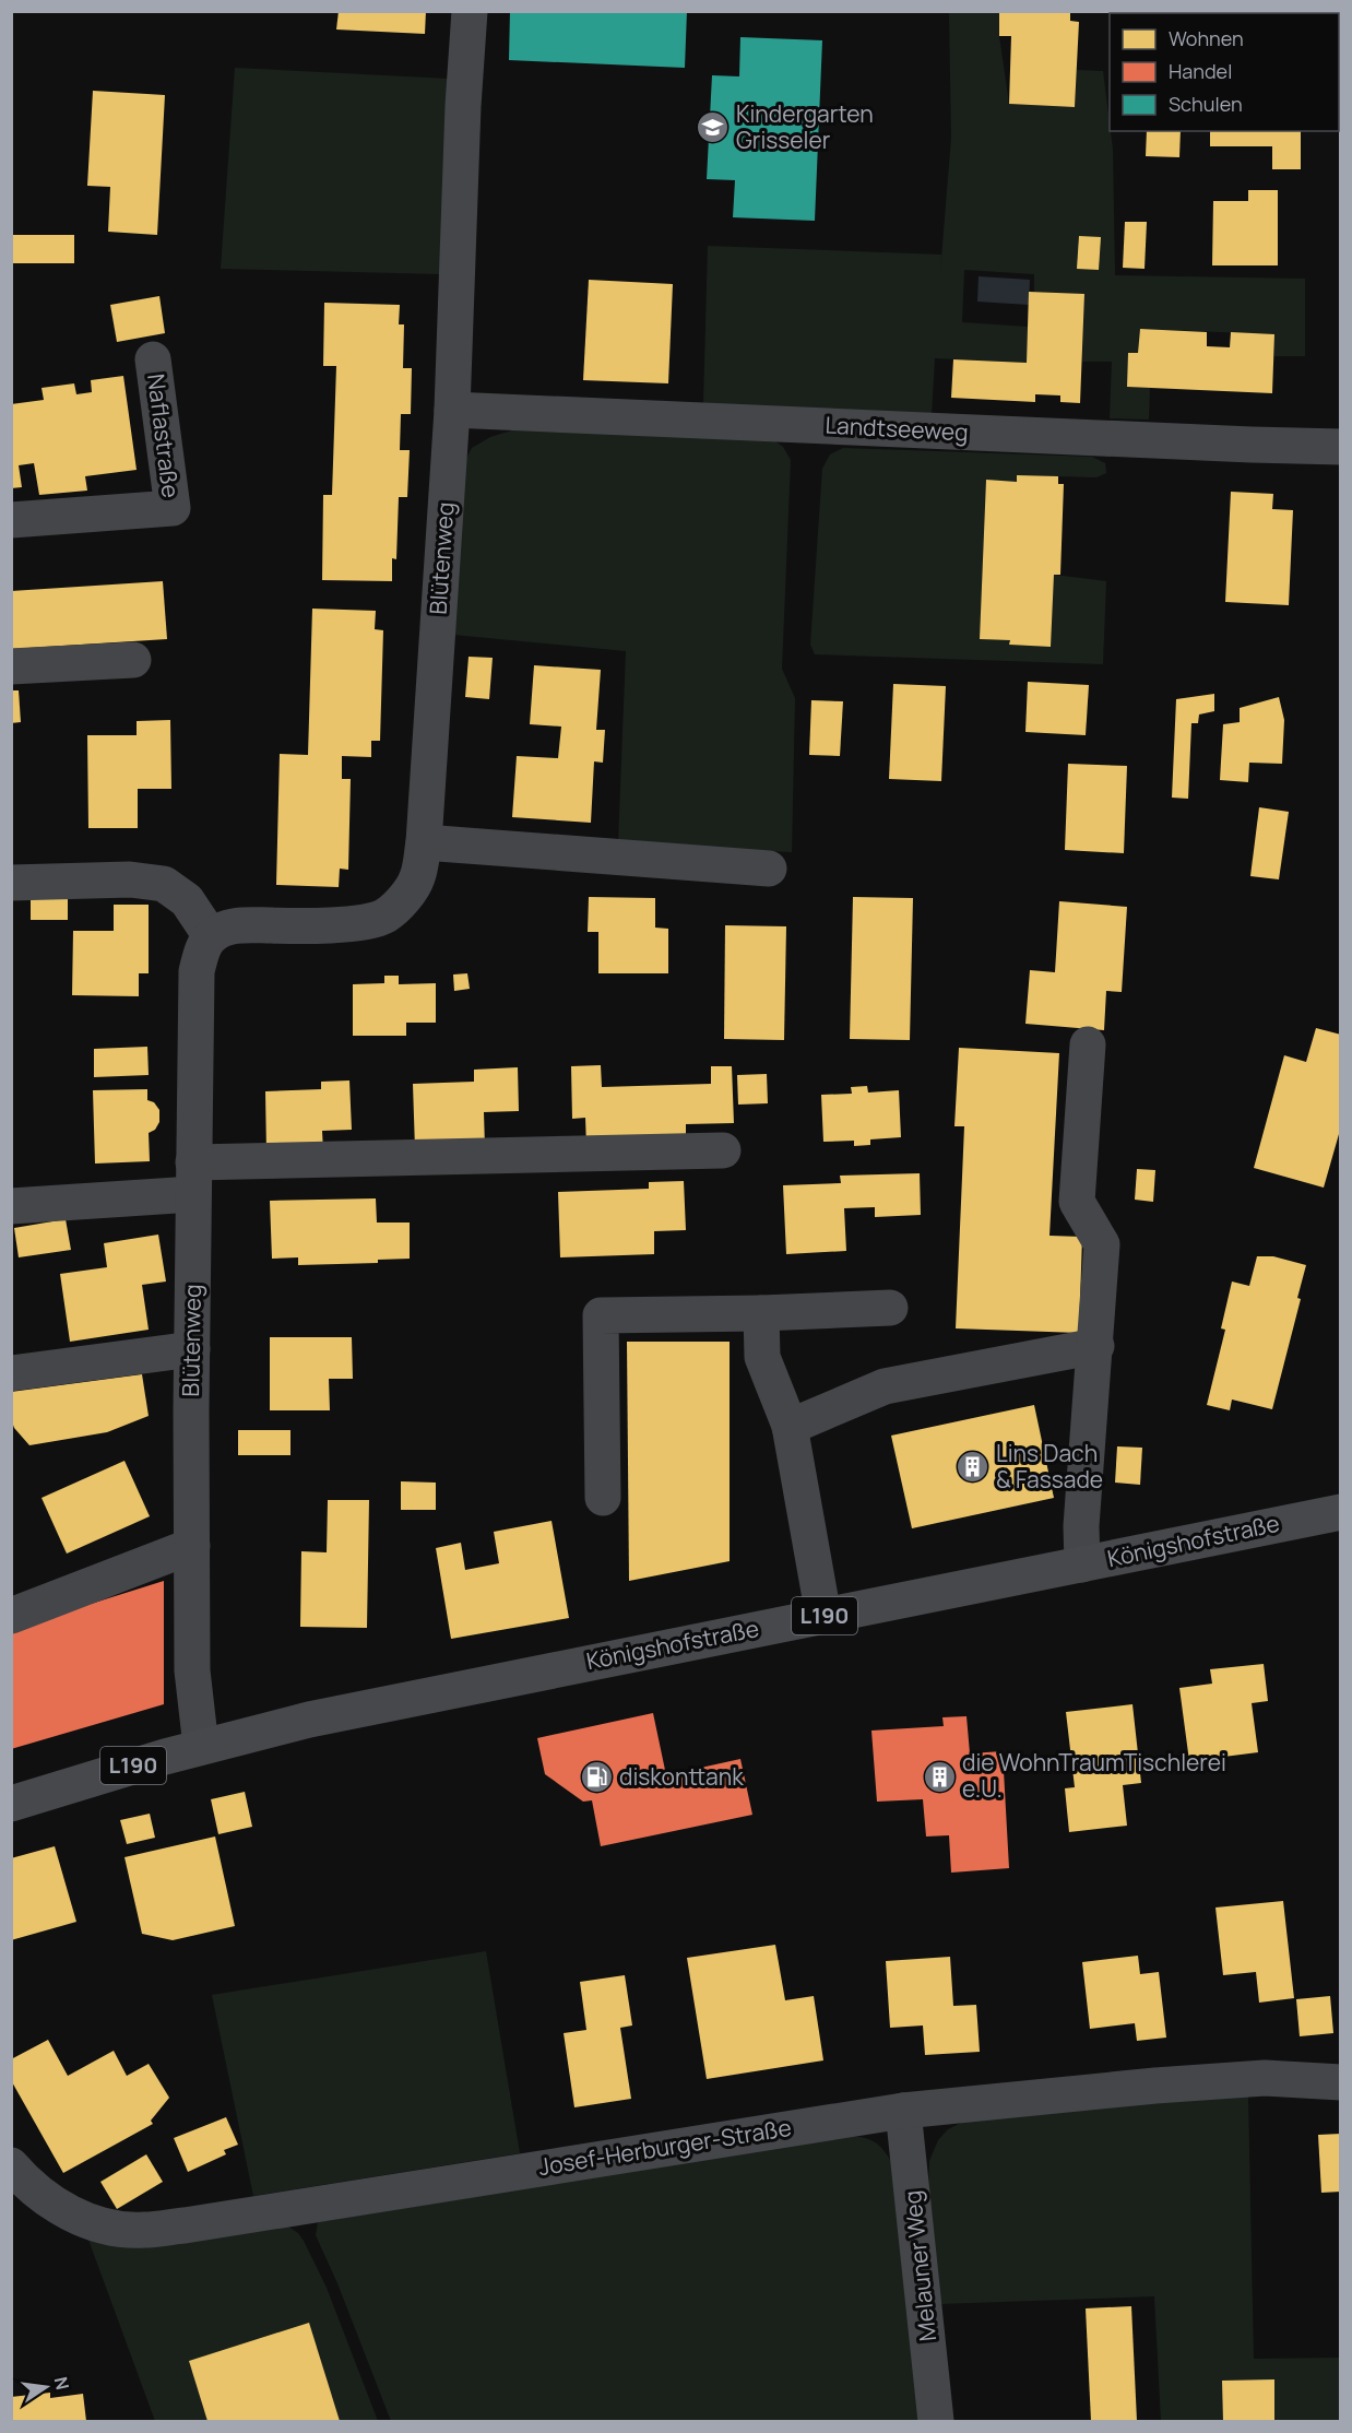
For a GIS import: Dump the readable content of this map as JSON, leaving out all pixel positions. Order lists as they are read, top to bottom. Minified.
{"streets":{"main road":["Königshofstraße","L190"],"street":["Landtseeweg","Naflastraße","Blütenweg","Josef-Herburger-Straße","Melauner Weg"]},"crossings":[["Landtseeweg","Blütenweg"],["Blütenweg","Königshofstraße"],["Josef-Herburger-Straße","Melauner Weg"]],"places":{"school or university":["Kindergarten Grisseler"],"building":["Lins Dach & Fassade","die WohnTraumTischlerei e.U."],"fuel station":["diskonttank"]},"legend":["Wohnen","Handel","Schulen"],"north":"right"}
